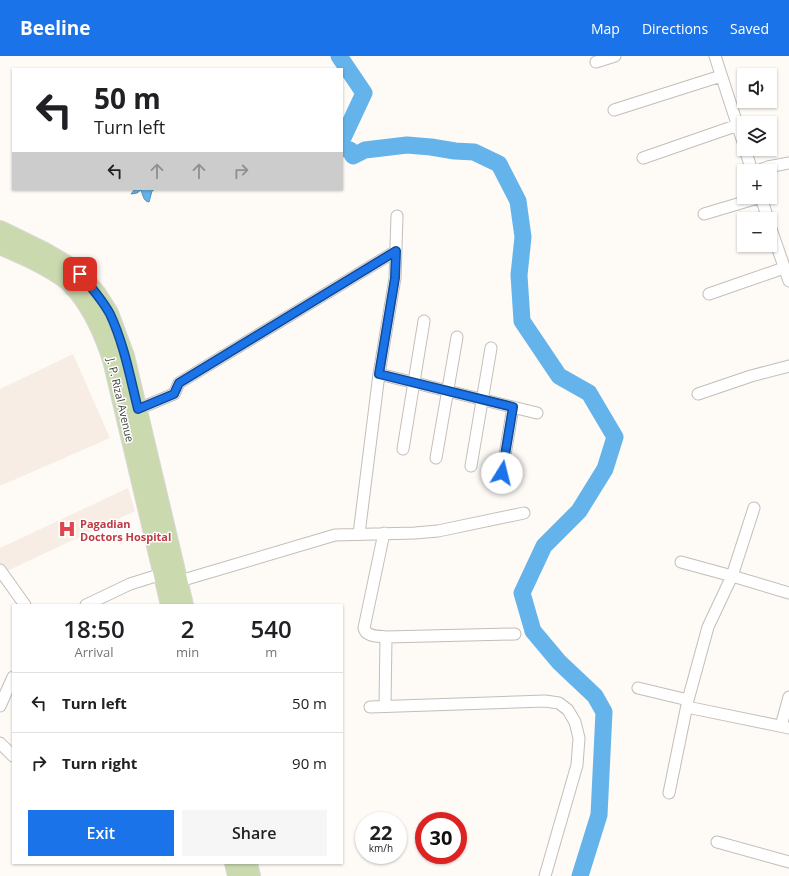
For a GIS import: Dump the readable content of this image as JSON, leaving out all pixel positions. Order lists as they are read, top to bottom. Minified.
{"streets":{"main road":["J. P. Rizal Avenue"]},"places":{"hospital":["Pagadian Doctors Hospital"]},"page":{"header":"Beeline","nav":["Map","Directions","Saved"],"map_buttons":["+","−"],"turn":["50 m","Turn left"],"eta":["18:50","Arrival","2","min","540","m"],"list":[{"name":"Turn left","value":"50 m"},{"name":"Turn right","value":"90 m"}],"buttons":["Exit","Share"],"speed":"22 km/h","limit":"30"}}
